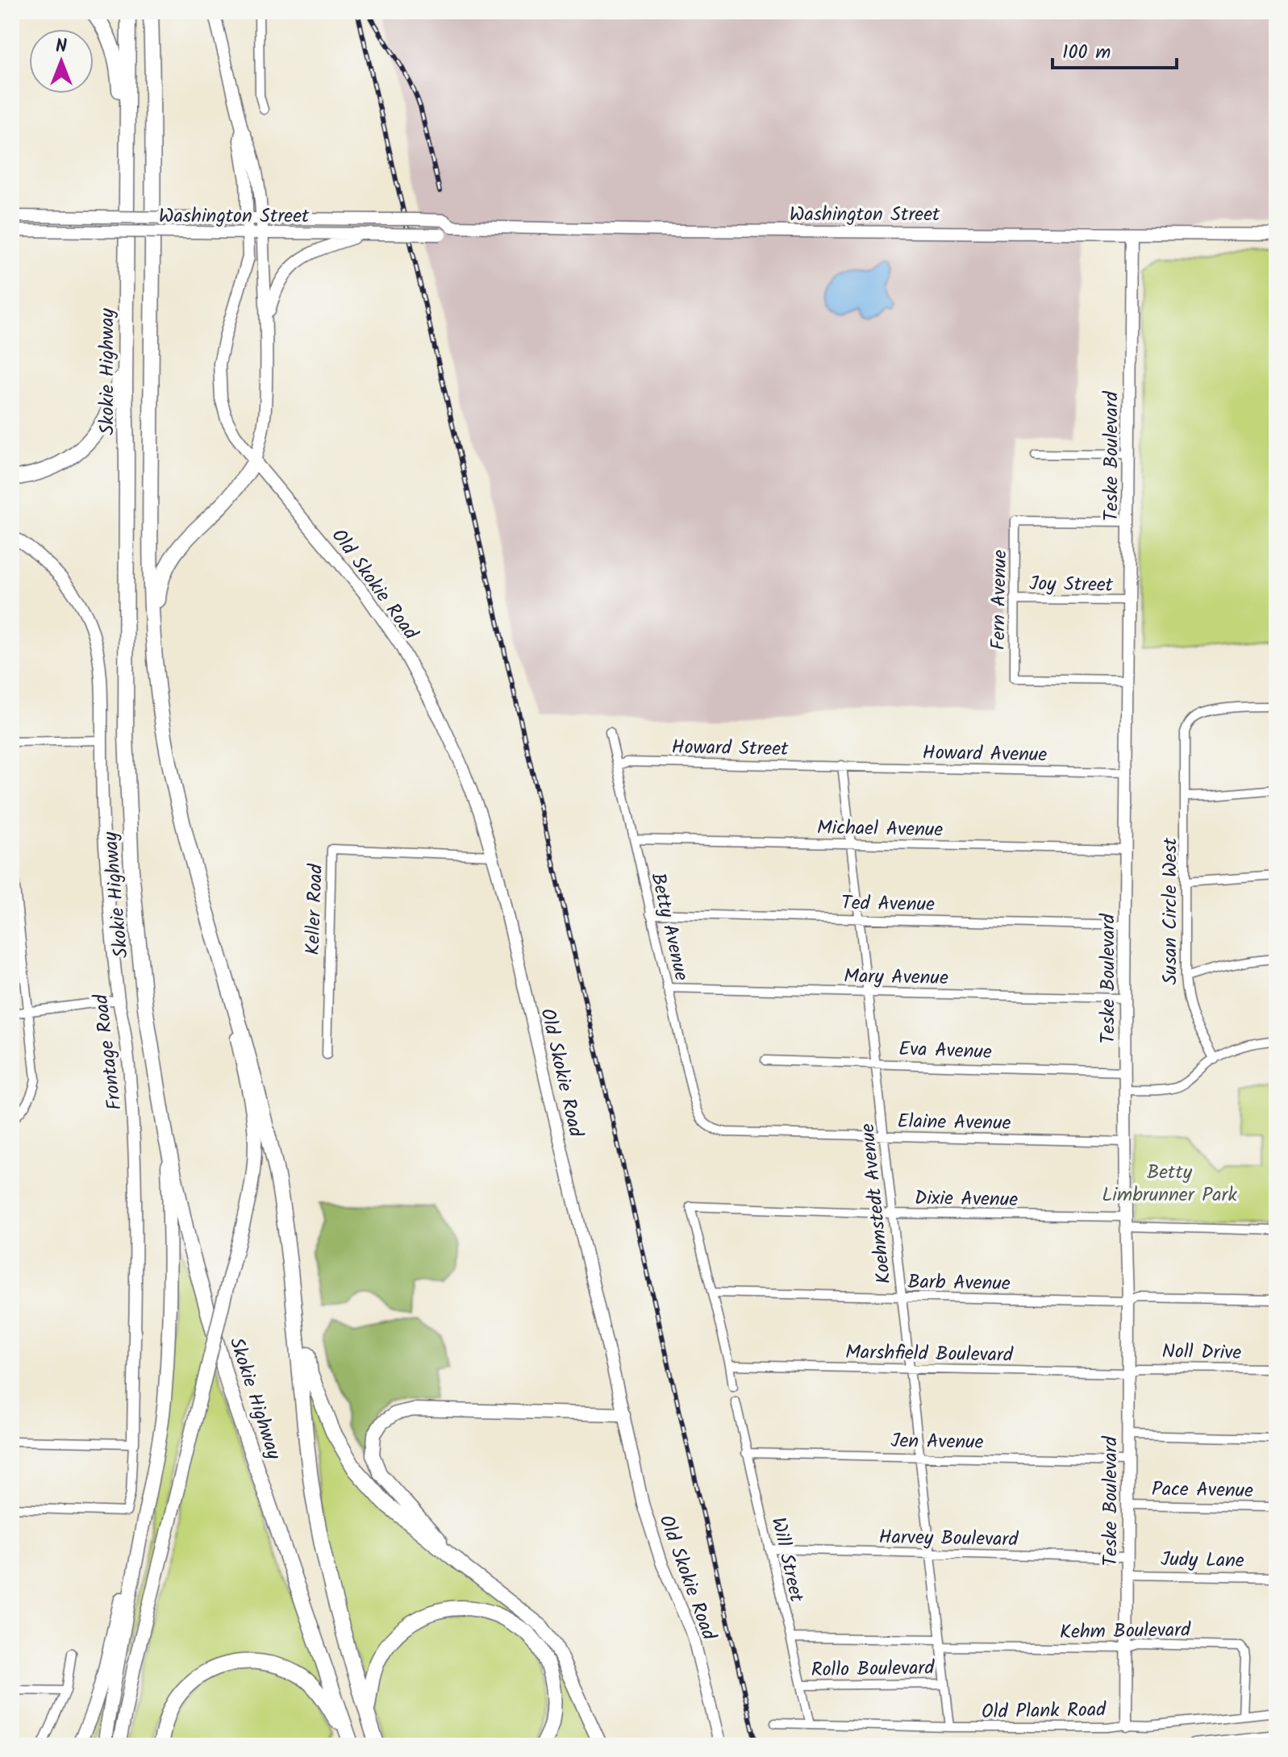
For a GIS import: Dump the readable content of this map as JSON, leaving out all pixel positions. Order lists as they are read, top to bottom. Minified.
{"streets":{"highway":["Skokie Highway"],"street":["Washington Street","Teske Boulevard","Old Skokie Road","Joy Street","Fern Avenue","Howard Street","Howard Avenue","Michael Avenue","Ted Avenue","Keller Road","Susan Circle West","Betty Avenue","Mary Avenue","Eva Avenue","Frontage Road","Elaine Avenue","Dixie Avenue","Koehmstedt Avenue","Barb Avenue","Noll Drive","Marshfield Boulevard","Jen Avenue","Pace Avenue","Harvey Boulevard","Will Street","Judy Lane","Kehm Boulevard","Rollo Boulevard","Old Plank Road"]},"crossings":[["Washington Street","Teske Boulevard"],["Washington Street","Old Skokie Road"],["Teske Boulevard","Joy Street"],["Teske Boulevard","Fern Avenue"],["Teske Boulevard","Howard Avenue"],["Teske Boulevard","Michael Avenue"],["Teske Boulevard","Ted Avenue"],["Teske Boulevard","Mary Avenue"],["Teske Boulevard","Eva Avenue"],["Teske Boulevard","Elaine Avenue"],["Teske Boulevard","Dixie Avenue"],["Teske Boulevard","Barb Avenue"],["Teske Boulevard","Noll Drive"],["Teske Boulevard","Marshfield Boulevard"],["Teske Boulevard","Jen Avenue"],["Teske Boulevard","Pace Avenue"],["Teske Boulevard","Harvey Boulevard"],["Teske Boulevard","Judy Lane"],["Teske Boulevard","Kehm Boulevard"],["Teske Boulevard","Old Plank Road"],["Old Skokie Road","Keller Road"],["Joy Street","Fern Avenue"],["Howard Street","Howard Avenue"],["Howard Street","Betty Avenue"],["Howard Street","Koehmstedt Avenue"],["Howard Avenue","Koehmstedt Avenue"],["Michael Avenue","Betty Avenue"],["Michael Avenue","Koehmstedt Avenue"],["Ted Avenue","Betty Avenue"],["Ted Avenue","Koehmstedt Avenue"],["Betty Avenue","Mary Avenue"],["Betty Avenue","Elaine Avenue"],["Mary Avenue","Koehmstedt Avenue"],["Eva Avenue","Koehmstedt Avenue"],["Elaine Avenue","Koehmstedt Avenue"],["Dixie Avenue","Koehmstedt Avenue"],["Dixie Avenue","Barb Avenue"],["Koehmstedt Avenue","Barb Avenue"],["Koehmstedt Avenue","Marshfield Boulevard"],["Koehmstedt Avenue","Jen Avenue"],["Koehmstedt Avenue","Harvey Boulevard"],["Koehmstedt Avenue","Kehm Boulevard"],["Koehmstedt Avenue","Rollo Boulevard"],["Koehmstedt Avenue","Old Plank Road"],["Noll Drive","Marshfield Boulevard"],["Jen Avenue","Will Street"],["Harvey Boulevard","Will Street"],["Will Street","Kehm Boulevard"],["Will Street","Rollo Boulevard"],["Will Street","Old Plank Road"],["Kehm Boulevard","Old Plank Road"]],"parks":["Betty Limbrunner Park"],"scale_bar":"100 m","north":"top"}
